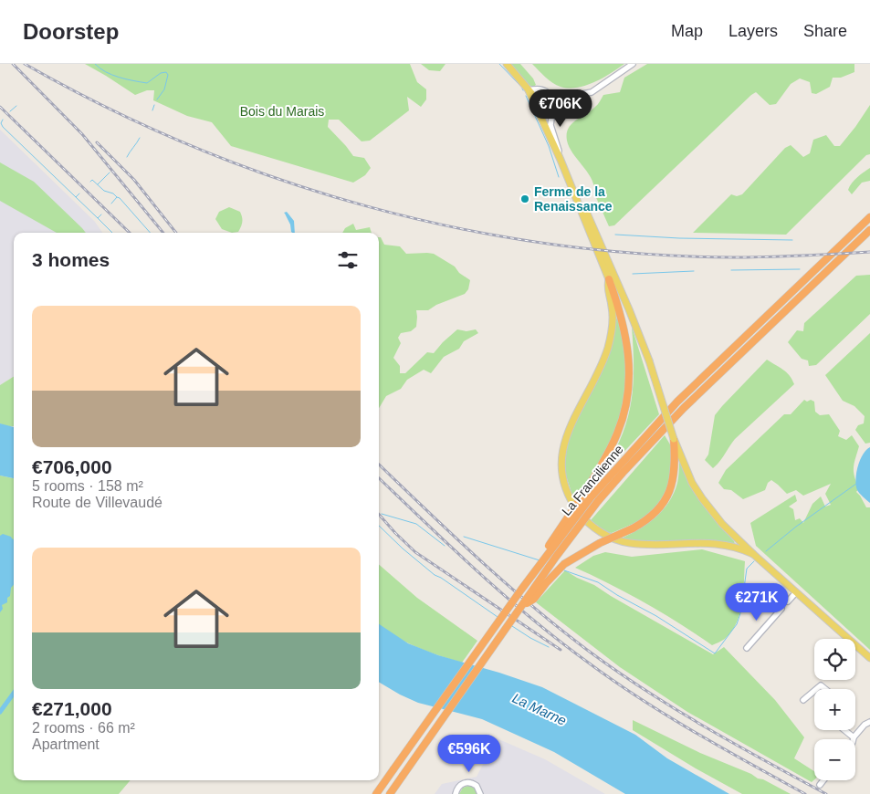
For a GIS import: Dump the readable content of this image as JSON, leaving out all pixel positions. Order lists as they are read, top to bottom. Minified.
{"streets":{"highway":["La Francilienne"]},"water":["La Marne"],"parks":["Bois du Marais"],"places":["Ferme de la Renaissance"],"page":{"header":"Doorstep","nav":["Map","Layers","Share"],"price":["€706K","€271K","€596K"],"heading":"3 homes","list":[{"name":"€706,000","note":"5 rooms · 158 m² · Route de Villevaudé"},{"name":"€271,000","note":"2 rooms · 66 m² · Apartment"}],"map_buttons":["+","−"]}}
